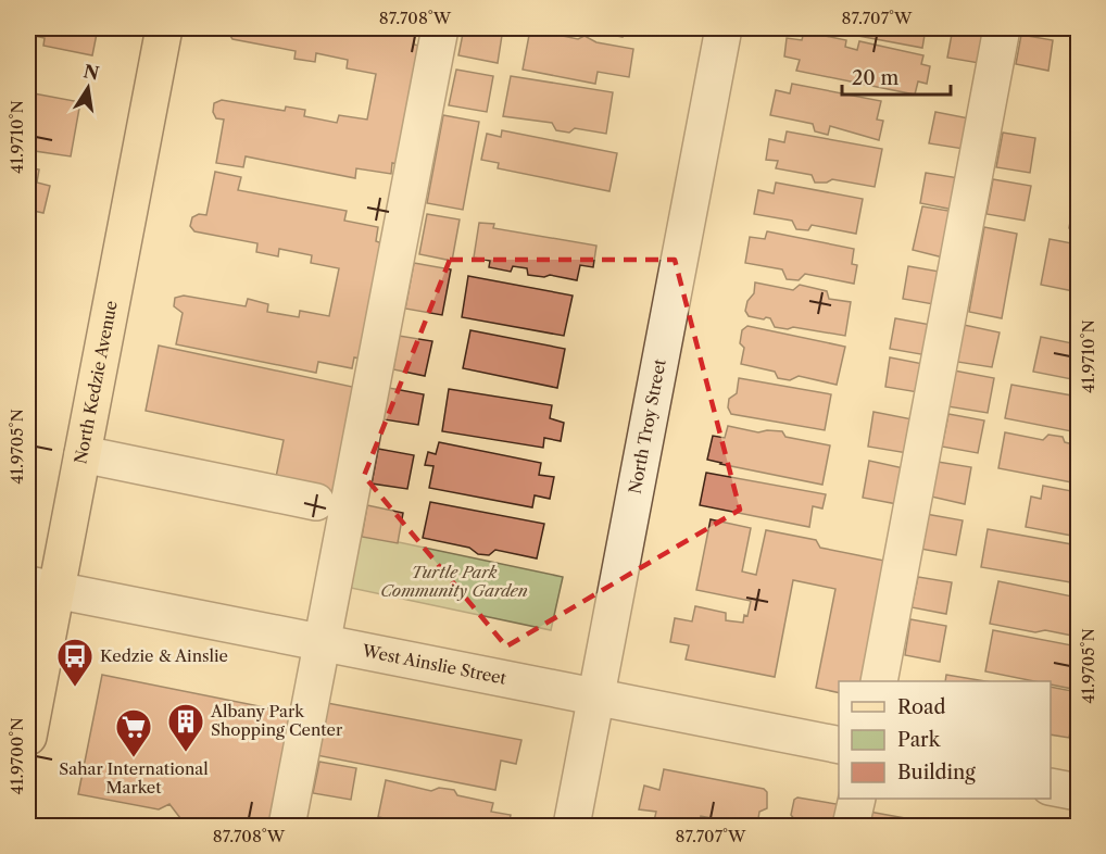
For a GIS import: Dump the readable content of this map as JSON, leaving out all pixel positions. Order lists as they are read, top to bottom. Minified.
{"streets":{"main road":["North Kedzie Avenue"],"street":["North Troy Street","West Ainslie Street"]},"crossings":[["North Kedzie Avenue","West Ainslie Street"],["North Troy Street","West Ainslie Street"]],"parks":["Turtle Park Community Garden"],"places":{"bus stop":["Kedzie & Ainslie"],"building":["Albany Park Shopping Center"],"supermarket":["Sahar International Market"]},"legend":["Road","Park","Building"],"scale_bar":"20 m","north":"top","coordinates":["87.708°W","87.707°W","41.9710°N","41.9705°N","41.9700°N"]}
